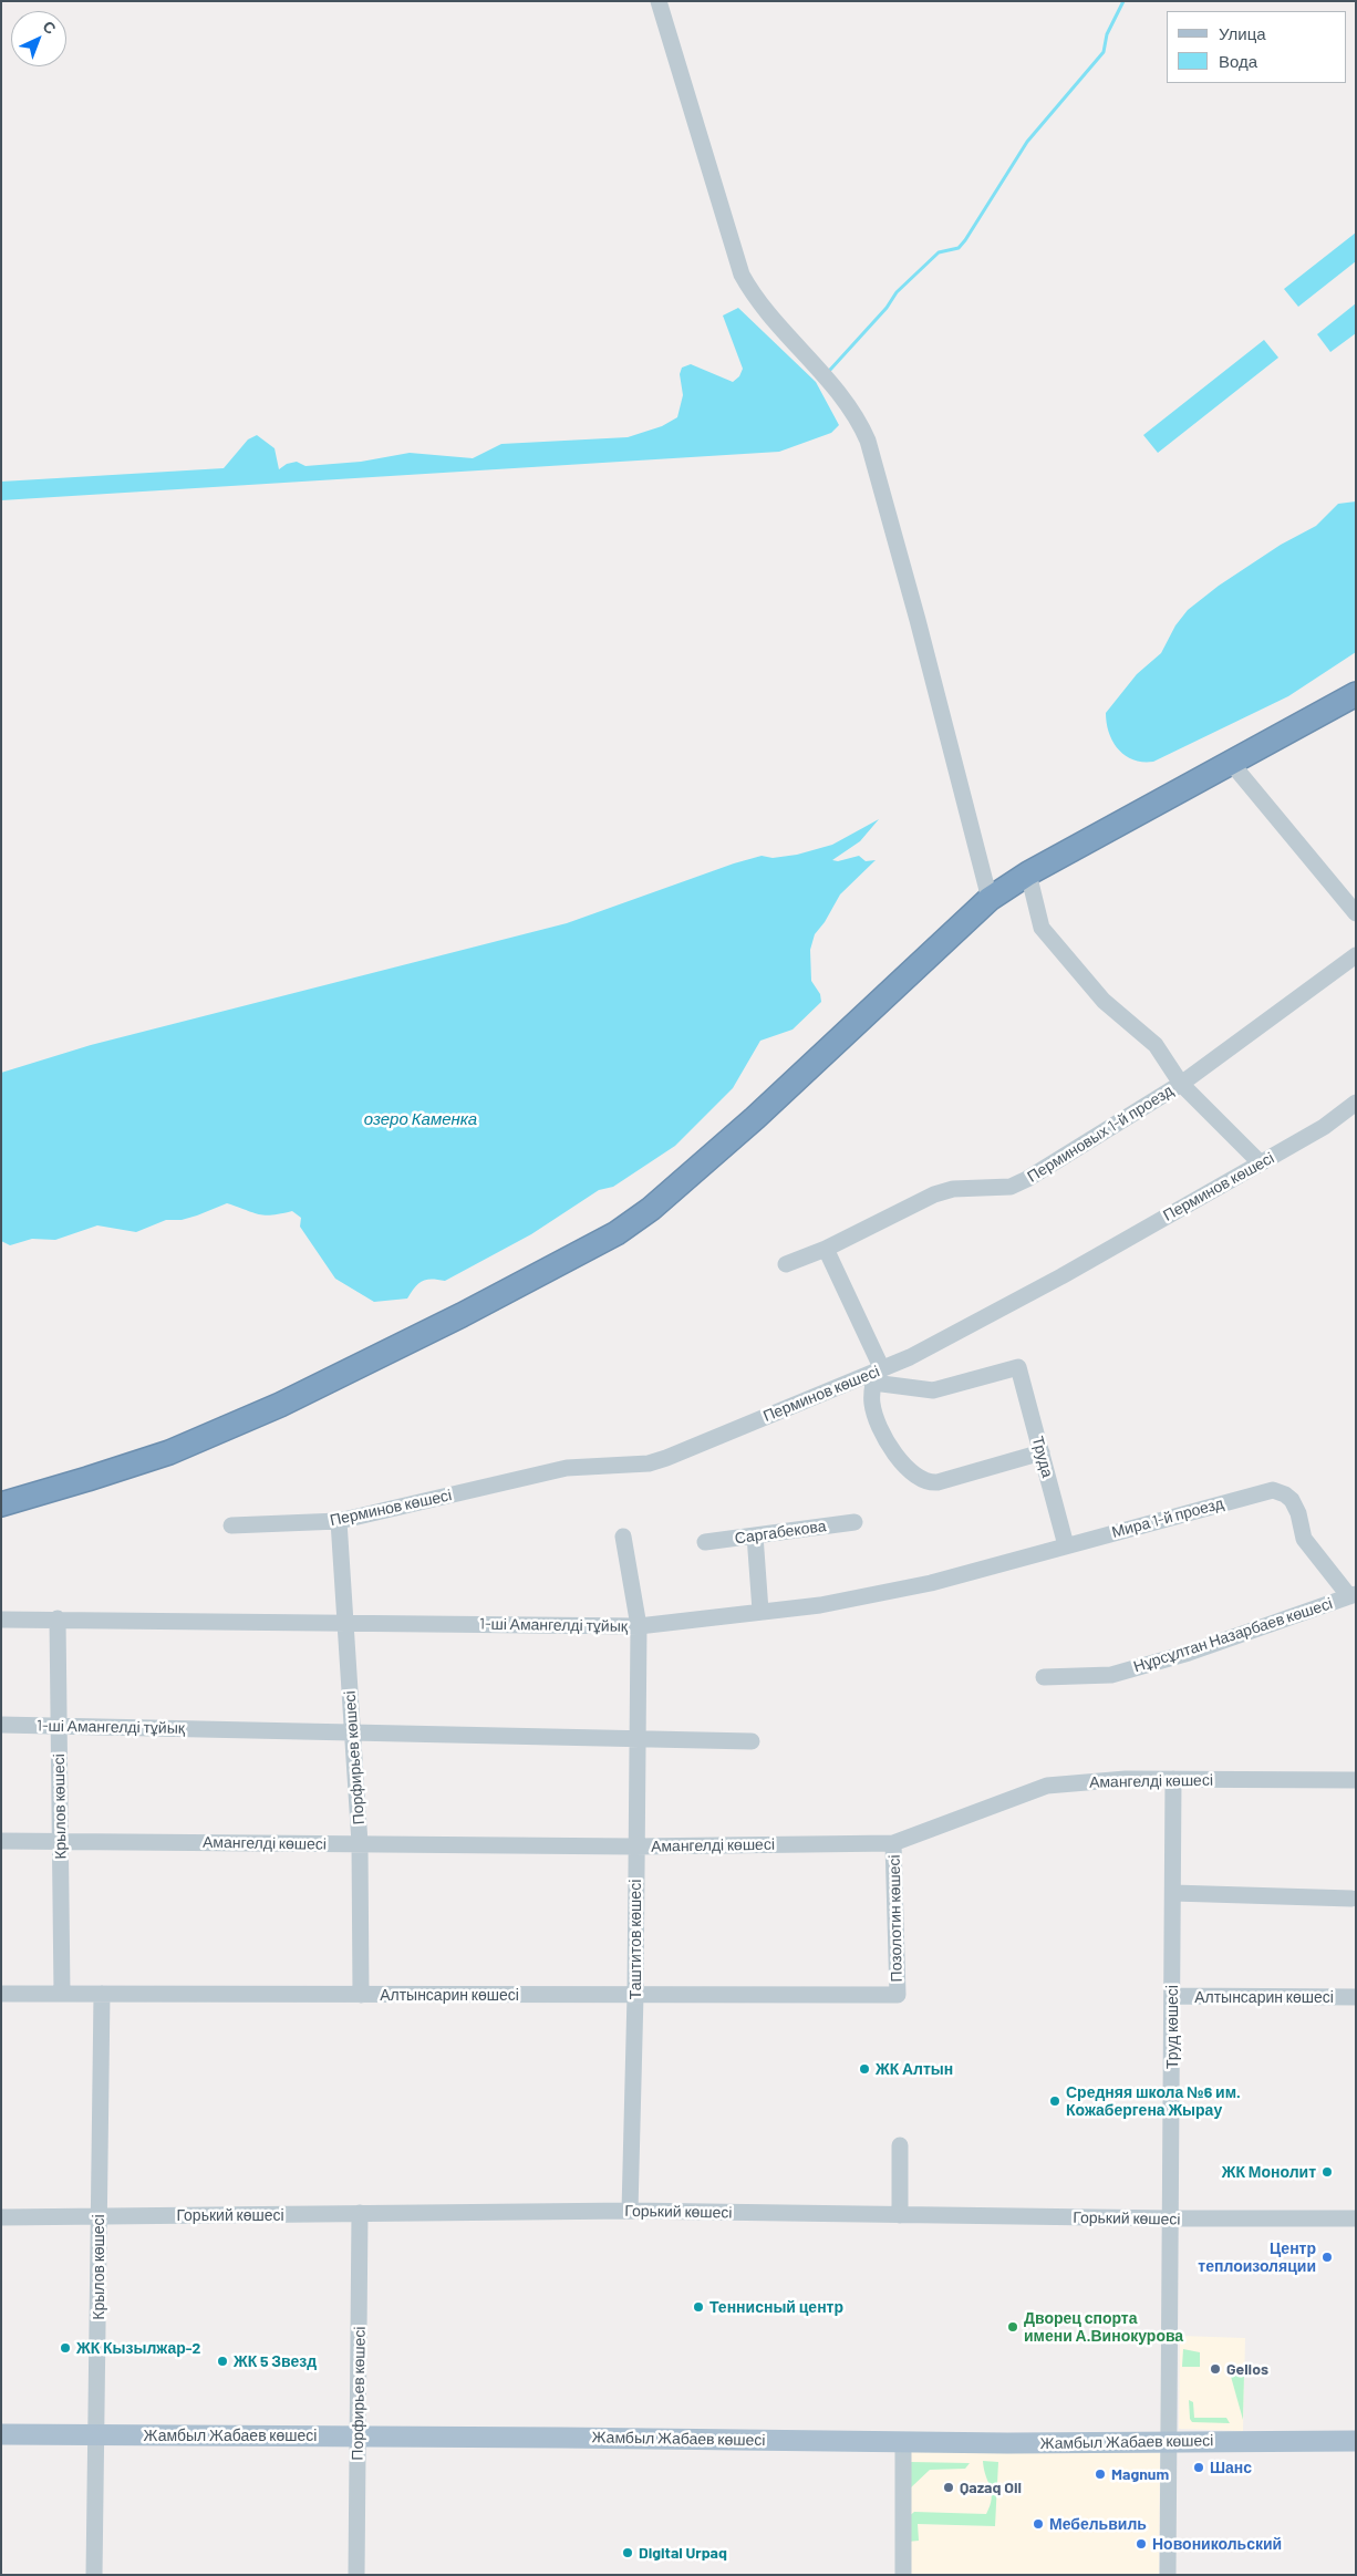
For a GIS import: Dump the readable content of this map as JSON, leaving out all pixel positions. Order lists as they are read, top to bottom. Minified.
{"streets":{"main road":["Жамбыл Жабаев көшесі"],"street":["Перминовых 1-й проезд","Перминов көшесі","Труда","Мира 1-й проезд","Саргабекова","1-ші Амангелді тұйық","Нұрсұлтан Назарбаев көшесі","Порфирьев көшесі","Амангелді көшесі","Крылов көшесі","Позолотин көшесі","Таштитов көшесі","Алтынсарин көшесі","Труд көшесі","Горький көшесі"]},"crossings":[["Перминов көшесі","Труда"],["Перминов көшесі","Порфирьев көшесі"],["Труда","Мира 1-й проезд"],["Мира 1-й проезд","1-ші Амангелді тұйық"],["Мира 1-й проезд","Нұрсұлтан Назарбаев көшесі"],["1-ші Амангелді тұйық","Порфирьев көшесі"],["1-ші Амангелді тұйық","Крылов көшесі"],["1-ші Амангелді тұйық","Таштитов көшесі"],["Порфирьев көшесі","Амангелді көшесі"],["Порфирьев көшесі","Алтынсарин көшесі"],["Порфирьев көшесі","Горький көшесі"],["Порфирьев көшесі","Жамбыл Жабаев көшесі"],["Амангелді көшесі","Крылов көшесі"],["Амангелді көшесі","Позолотин көшесі"],["Амангелді көшесі","Таштитов көшесі"],["Амангелді көшесі","Труд көшесі"],["Крылов көшесі","Алтынсарин көшесі"],["Крылов көшесі","Горький көшесі"],["Крылов көшесі","Жамбыл Жабаев көшесі"],["Позолотин көшесі","Алтынсарин көшесі"],["Таштитов көшесі","Алтынсарин көшесі"],["Таштитов көшесі","Горький көшесі"],["Алтынсарин көшесі","Труд көшесі"],["Труд көшесі","Горький көшесі"],["Труд көшесі","Жамбыл Жабаев көшесі"]],"water":["озеро Каменка"],"places":["ЖК Алтын","Средняя школа №6 им. Кожабергена Жырау","ЖК Монолит","Центр теплоизоляции","Теннисный центр","Дворец спорта имени А.Винокурова","ЖК Кызылжар-2","ЖК 5 Звезд","Gelios","Шанс","Magnum","Qazaq Oil","Мебельвиль","Новоникольский","Digital Urpaq"],"legend":["Улица","Вода"],"north":"top right"}
